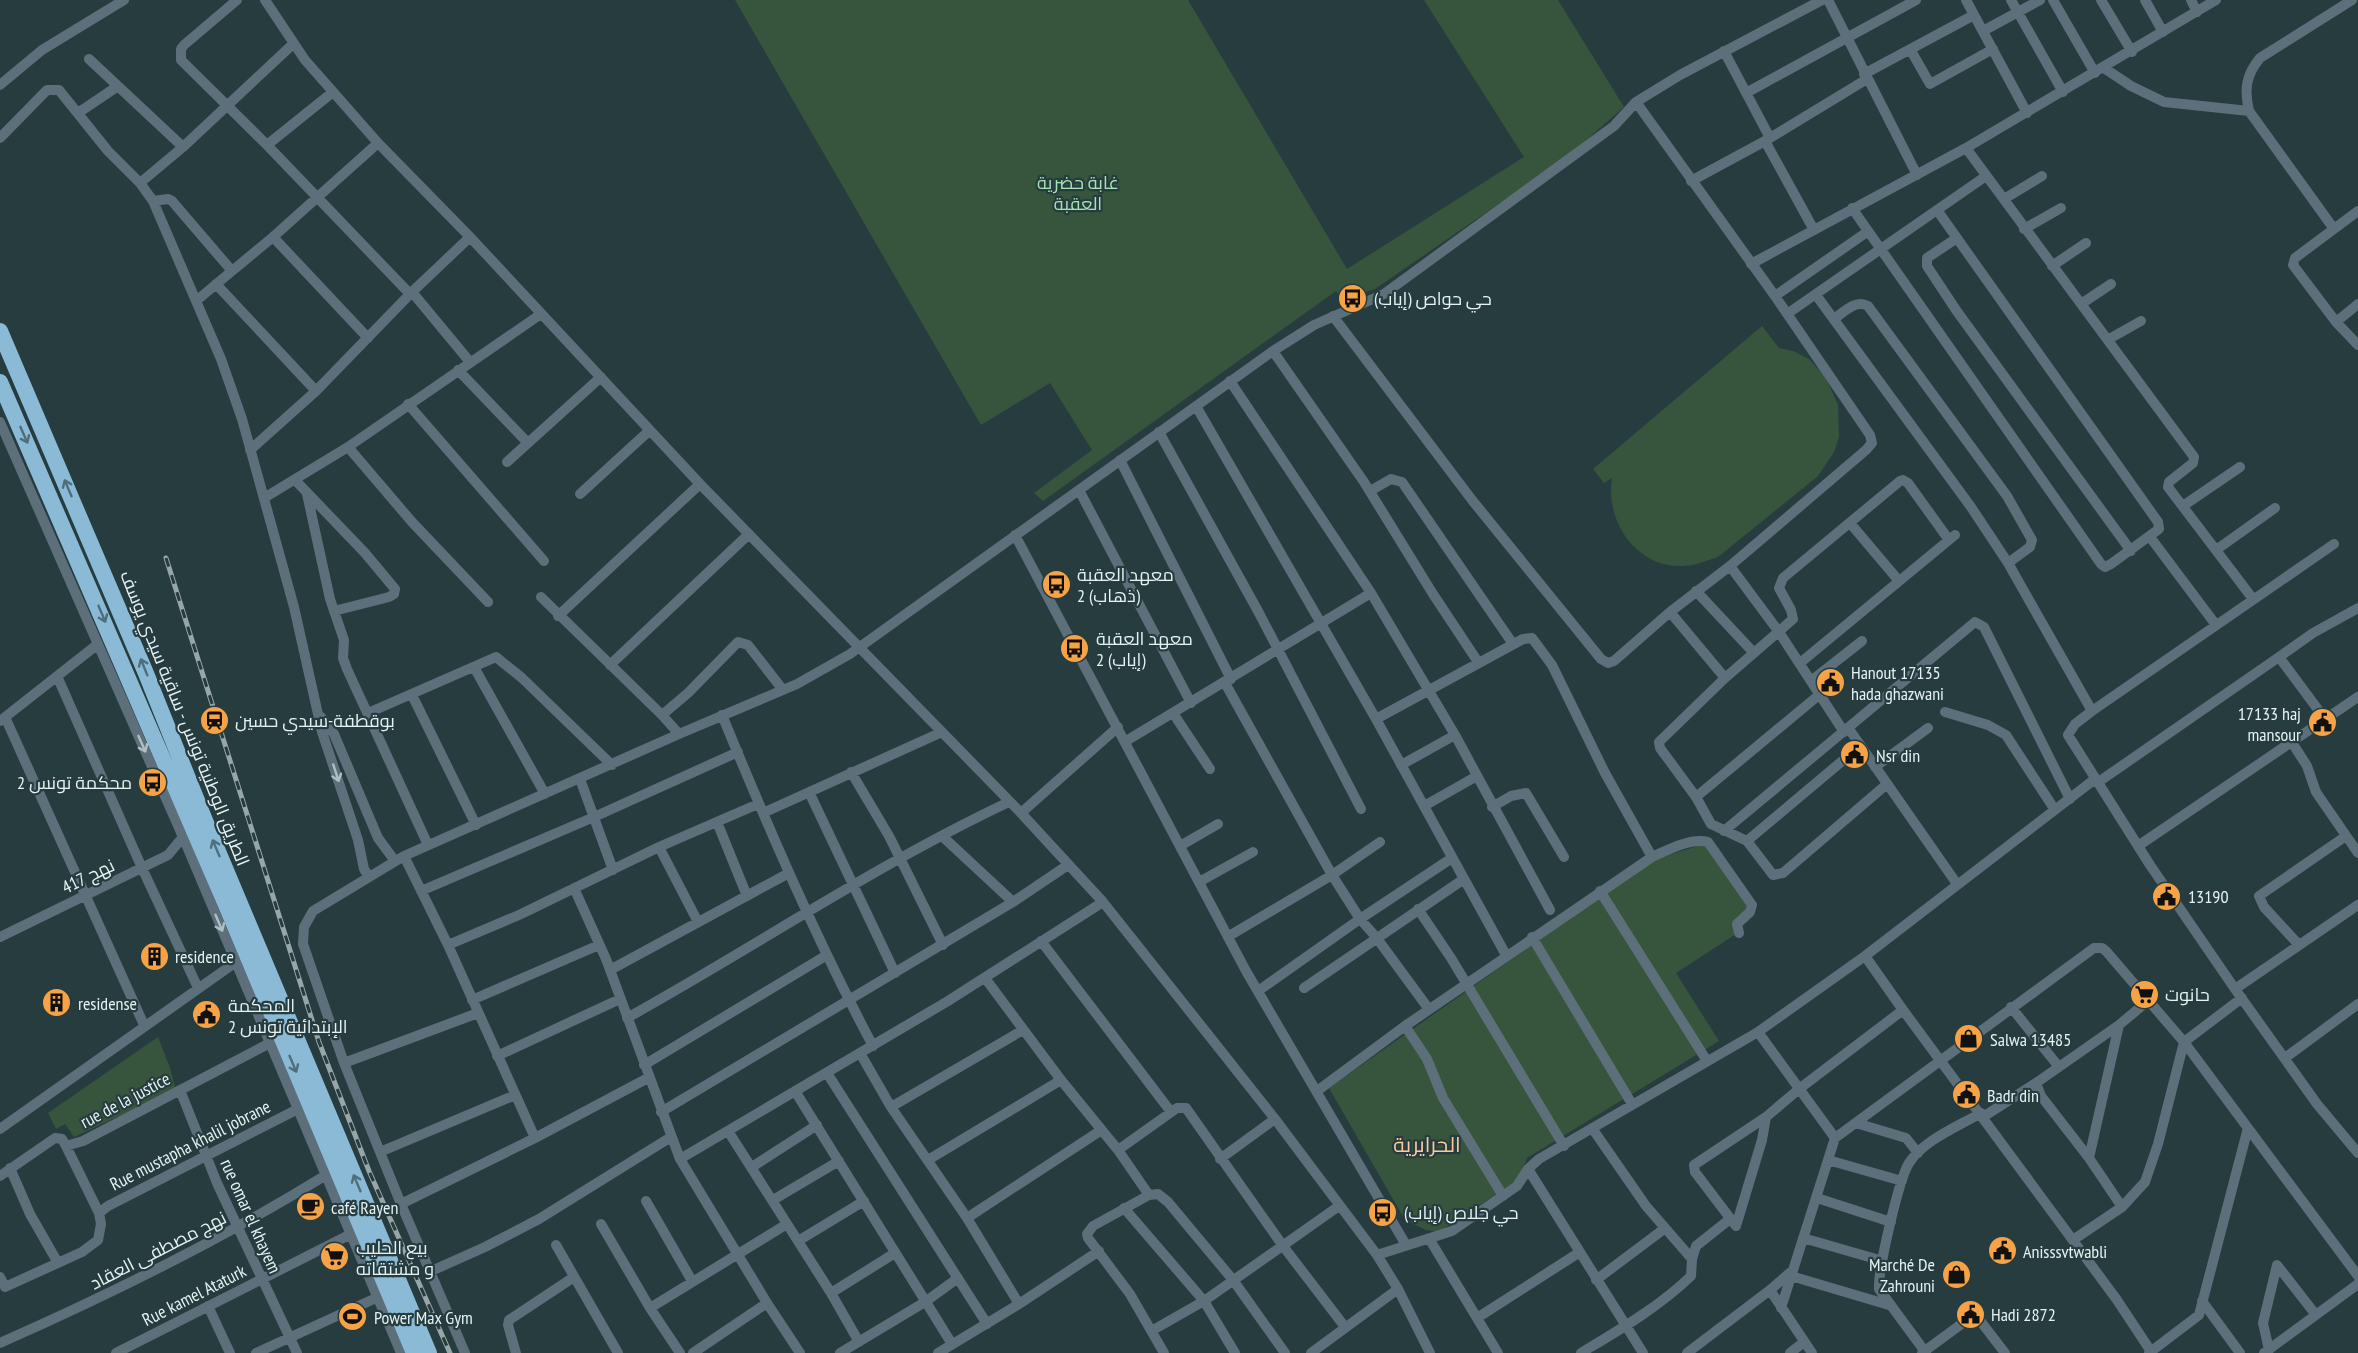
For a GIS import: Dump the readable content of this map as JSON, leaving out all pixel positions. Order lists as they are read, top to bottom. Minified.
{"streets":{"highway":["الطريق الوطنية تونس - ساقية سيدي يوسف"],"street":["نهج 417","rue de la justice","Rue mustapha khalil jobrane","rue omar el khayem","نهج مصطفى العقاد","Rue kamel Ataturk"]},"crossings":[["rue de la justice","rue omar el khayem"],["Rue mustapha khalil jobrane","rue omar el khayem"],["rue omar el khayem","نهج مصطفى العقاد"],["rue omar el khayem","Rue kamel Ataturk"]],"districts":["الحرايرية"],"parks":["غابة حضرية العقبة"],"places":{"bus stop":["حي حواص (إياب)","معهد العقبة 2 (ذهاب)","معهد العقبة 2 (إياب)","محكمة تونس 2","حي جلاص (إياب)"],"public building":["Hanout 17135 hada ghazwani","17133 haj mansour","Nsr din","13190","المحكمة الإبتدائية تونس 2","Badr din","Anisssvtwabli","Hadi 2872"],"station":["بوقطفة-سيدي حسين"],"building":["residence","residense"],"supermarket":["حانوت","بيع الحليب و مشتقاته"],"shop":["Salwa 13485","Marché De Zahrouni"],"cafe":["café Rayen"],"sports":["Power Max Gym"]}}
